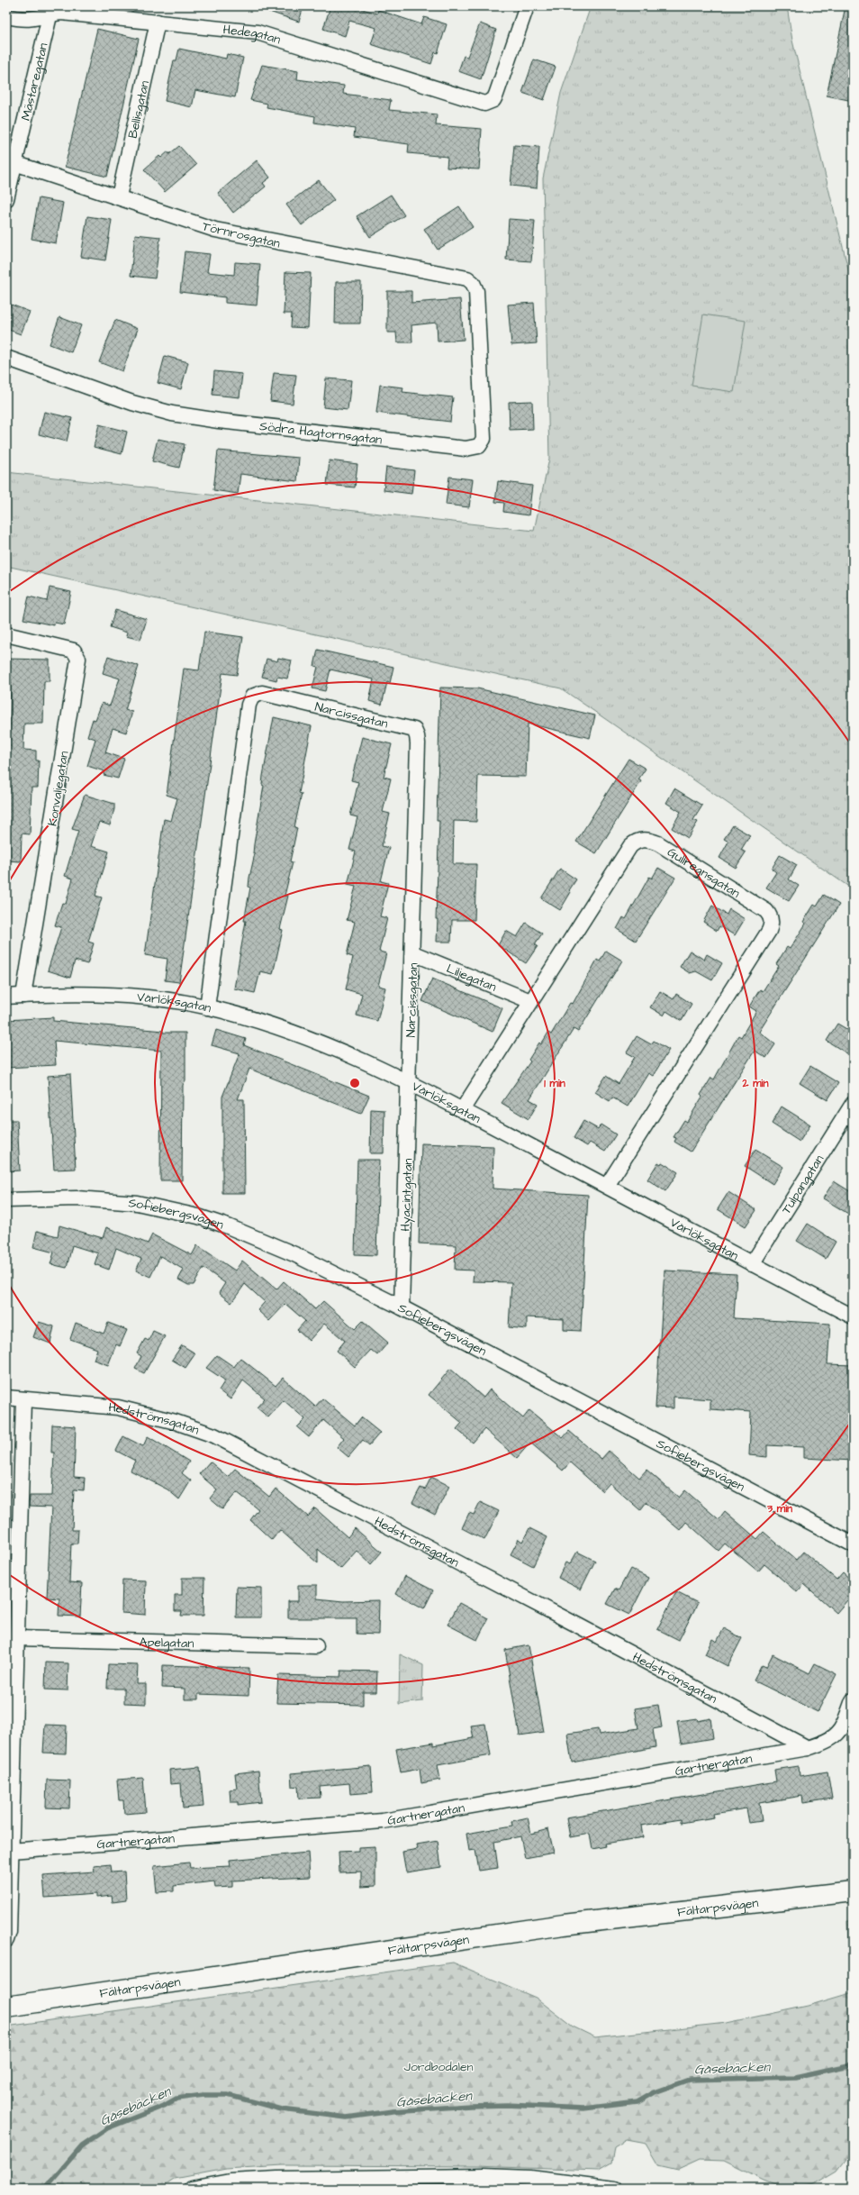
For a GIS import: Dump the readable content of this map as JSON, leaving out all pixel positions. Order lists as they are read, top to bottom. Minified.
{"streets":{"main road":["Fältarpsvägen"],"street":["Hedegatan","Mästaregatan","Bellisgatan","Törnrosgatan","Södra Hagtornsgatan","Narcissgatan","Konvaljegatan","Gullregnsgatan","Liljegatan","Vårlöksgatan","Tulpangatan","Hyacintgatan","Sofiebergsvägen","Hedströmsgatan","Apelgatan","Gartnergatan"]},"crossings":[["Hedegatan","Mästaregatan"],["Hedegatan","Bellisgatan"],["Mästaregatan","Törnrosgatan"],["Bellisgatan","Törnrosgatan"],["Törnrosgatan","Södra Hagtornsgatan"],["Narcissgatan","Liljegatan"],["Narcissgatan","Vårlöksgatan"],["Narcissgatan","Hyacintgatan"],["Konvaljegatan","Vårlöksgatan"],["Gullregnsgatan","Liljegatan"],["Gullregnsgatan","Vårlöksgatan"],["Vårlöksgatan","Tulpangatan"],["Vårlöksgatan","Hyacintgatan"],["Hyacintgatan","Sofiebergsvägen"],["Hedströmsgatan","Gartnergatan"]],"water":["Gåsebäcken"],"parks":["Jordbodalen"],"rings":["1 min","2 min","3 min"]}
